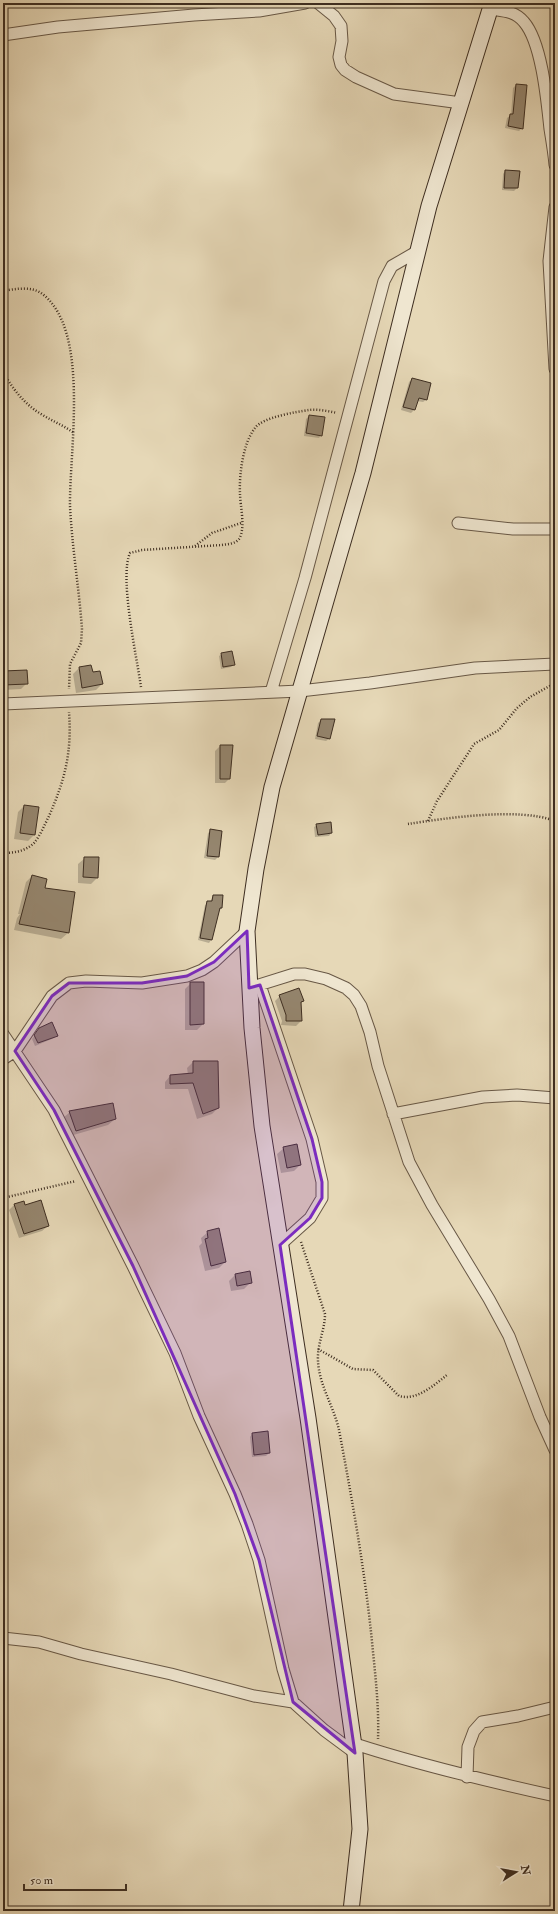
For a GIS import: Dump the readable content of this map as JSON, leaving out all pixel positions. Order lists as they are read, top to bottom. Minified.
{"scale_bar":"50 m","north":"right"}
